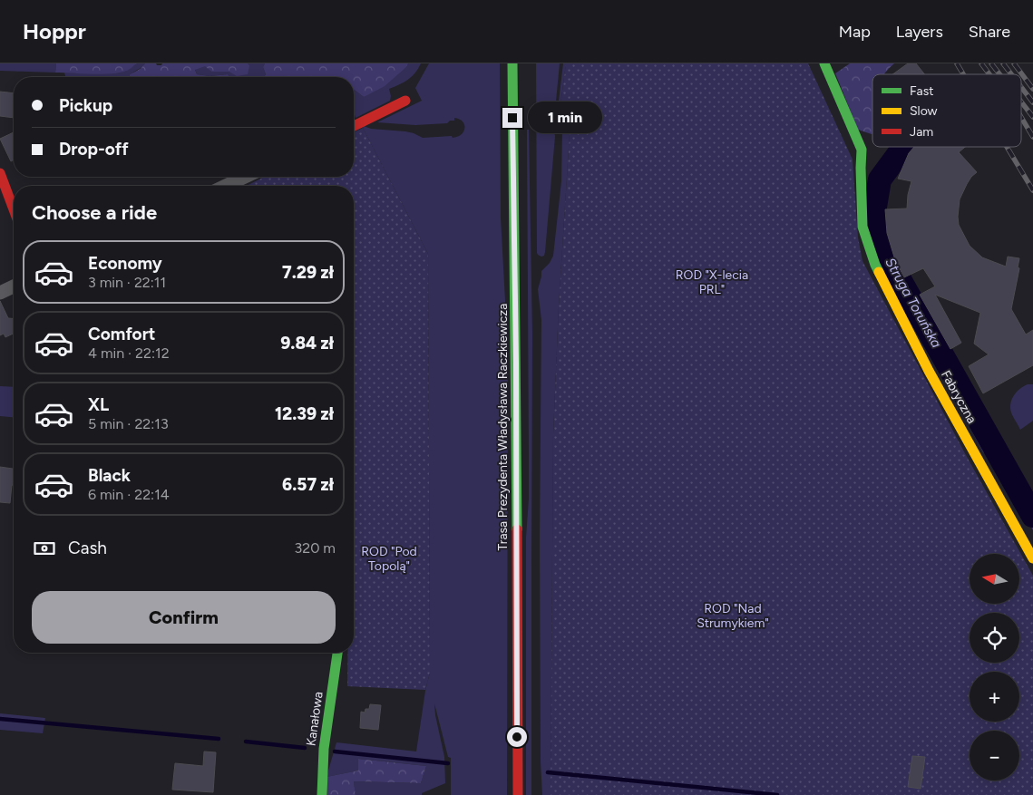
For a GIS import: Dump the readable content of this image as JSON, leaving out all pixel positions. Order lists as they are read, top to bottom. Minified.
{"streets":{"street":["Fabryczna","Trasa Prezydenta Władysława Raczkiewicza","Kanałowa"]},"water":["Struga Toruńska"],"parks":["ROD \"X-lecia PRL\"","ROD \"Pod Topolą\"","ROD \"Nad Strumykiem\""],"legend":["Fast","Slow","Jam"],"north":"left","page":{"header":"Hoppr","nav":["Map","Layers","Share"],"banner":["Pickup","Drop-off"],"bubble":"1 min","heading":"Choose a ride","list":[{"name":"Economy","note":"3 min · 22:11","value":"7.29 zł"},{"name":"Comfort","note":"4 min · 22:12","value":"9.84 zł"},{"name":"XL","note":"5 min · 22:13","value":"12.39 zł"},{"name":"Black","note":"6 min · 22:14","value":"6.57 zł"}],"pay":["Cash","320 m"],"map_buttons":["+","−"],"buttons":"Confirm"}}
